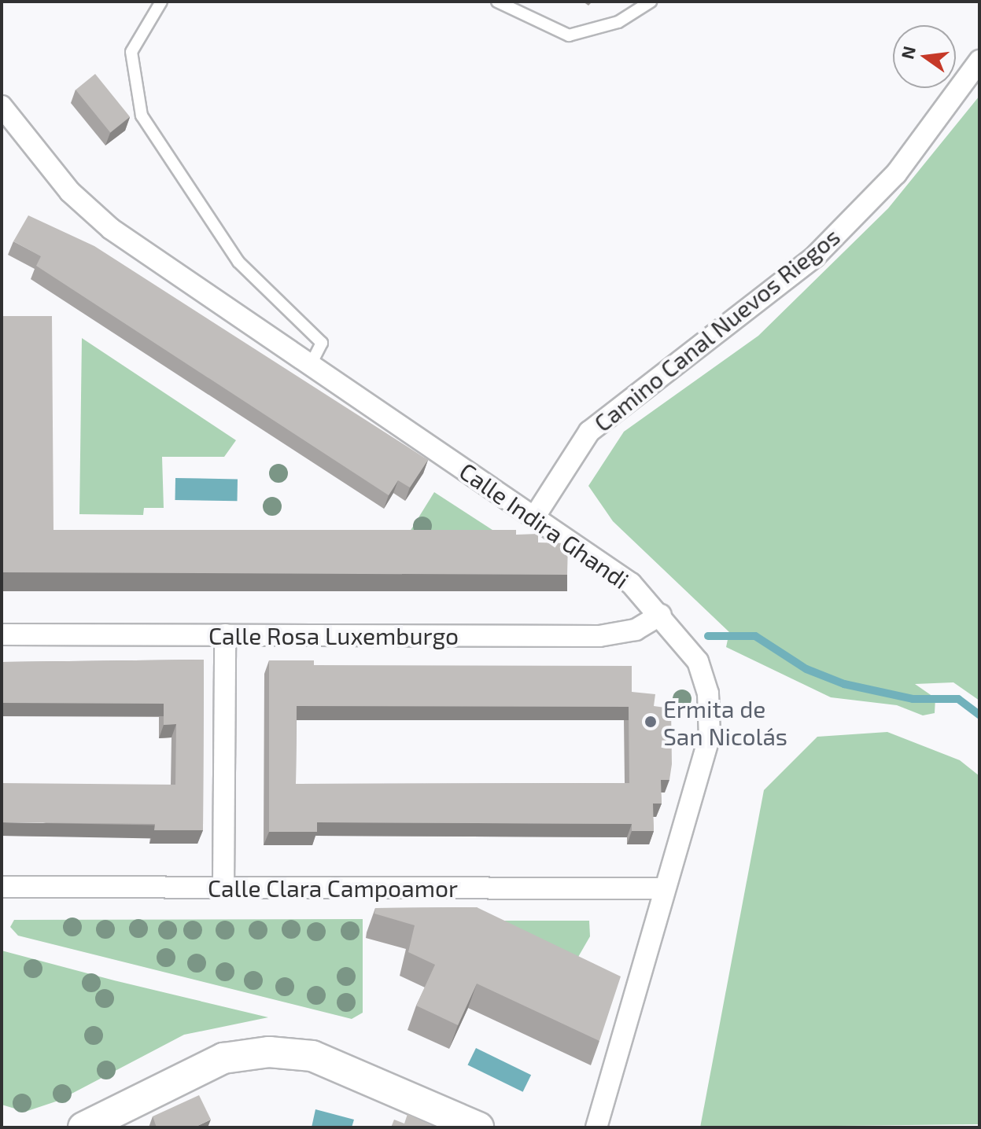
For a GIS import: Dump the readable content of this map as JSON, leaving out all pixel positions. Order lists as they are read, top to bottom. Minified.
{"streets":{"street":["Camino Canal Nuevos Riegos","Calle Indira Ghandi","Calle Rosa Luxemburgo","Calle Clara Campoamor"]},"crossings":[["Camino Canal Nuevos Riegos","Calle Indira Ghandi"],["Calle Indira Ghandi","Calle Rosa Luxemburgo"],["Calle Indira Ghandi","Calle Clara Campoamor"]],"places":["Ermita de San Nicolás"],"north":"left"}
